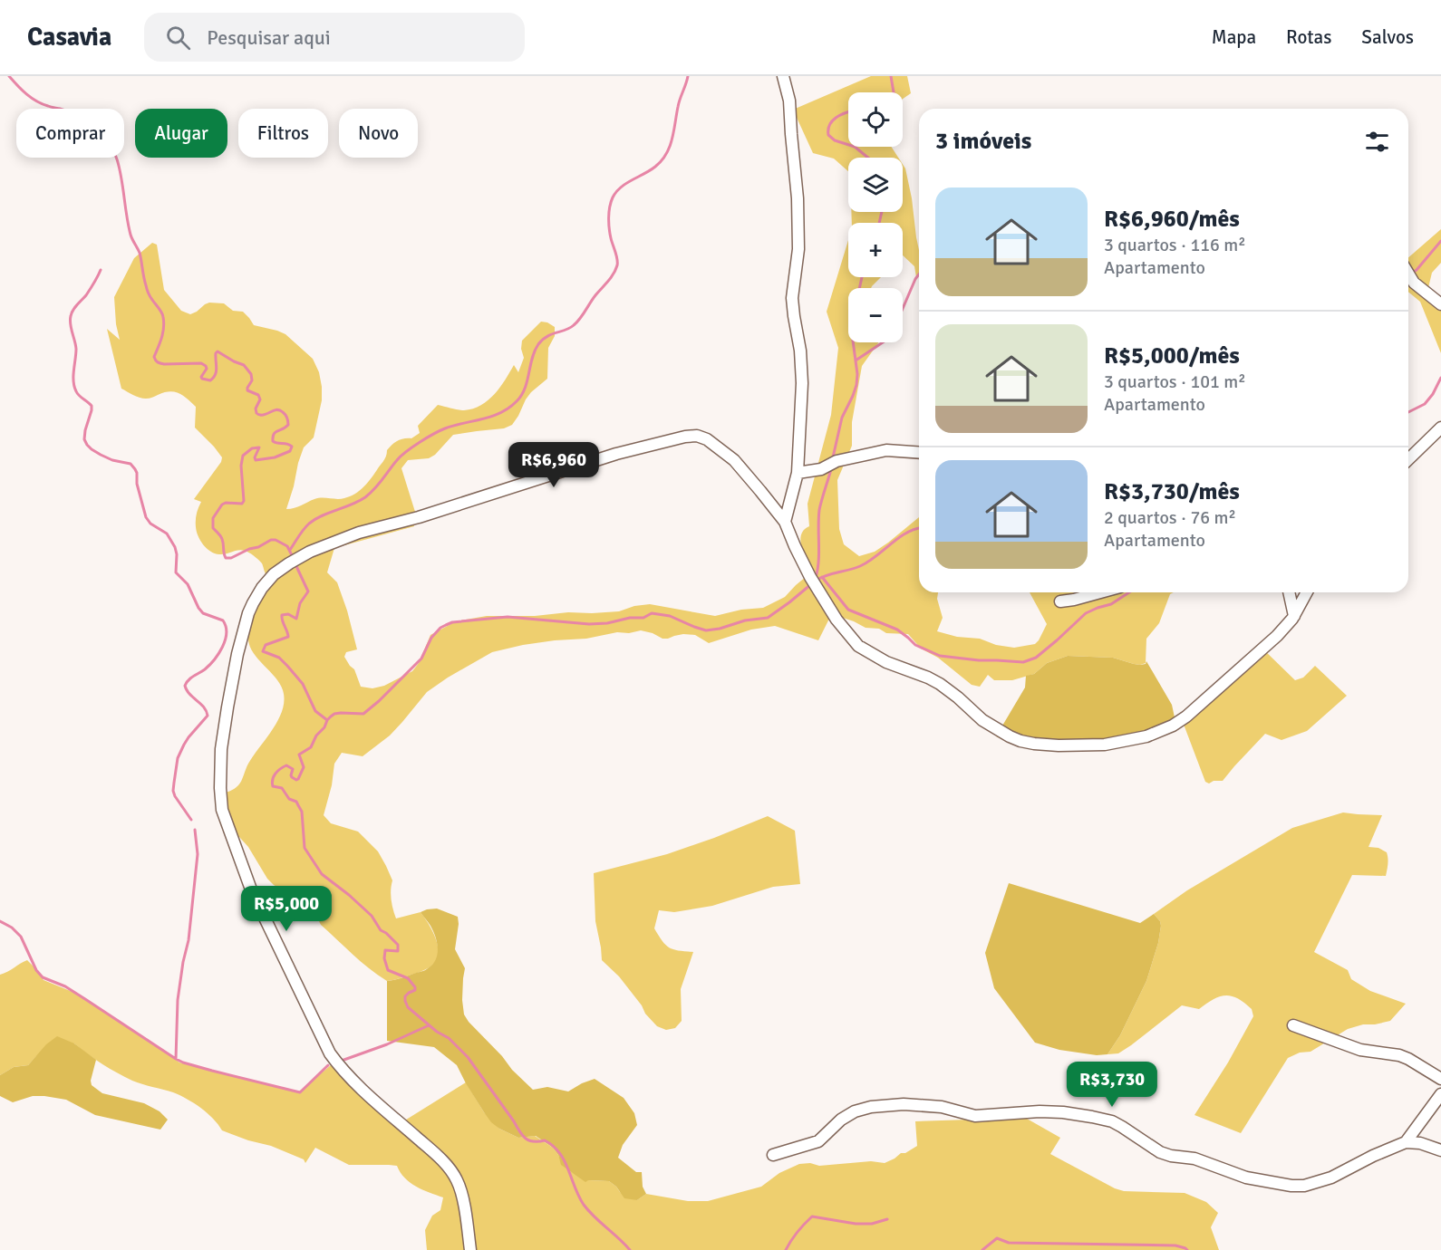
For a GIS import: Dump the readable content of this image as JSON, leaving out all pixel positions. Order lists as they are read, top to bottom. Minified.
{"page":{"header":"Casavia","search":"Pesquisar aqui","nav":["Mapa","Rotas","Salvos"],"map_buttons":["+","−"],"chip":["Comprar","Alugar","Filtros","Novo"],"heading":"3 imóveis","list":[{"name":"R$6,960/mês","note":"3 quartos · 116 m² · Apartamento"},{"name":"R$5,000/mês","note":"3 quartos · 101 m² · Apartamento"},{"name":"R$3,730/mês","note":"2 quartos · 76 m² · Apartamento"}],"price":["R$6,960","R$5,000","R$3,730"]}}
